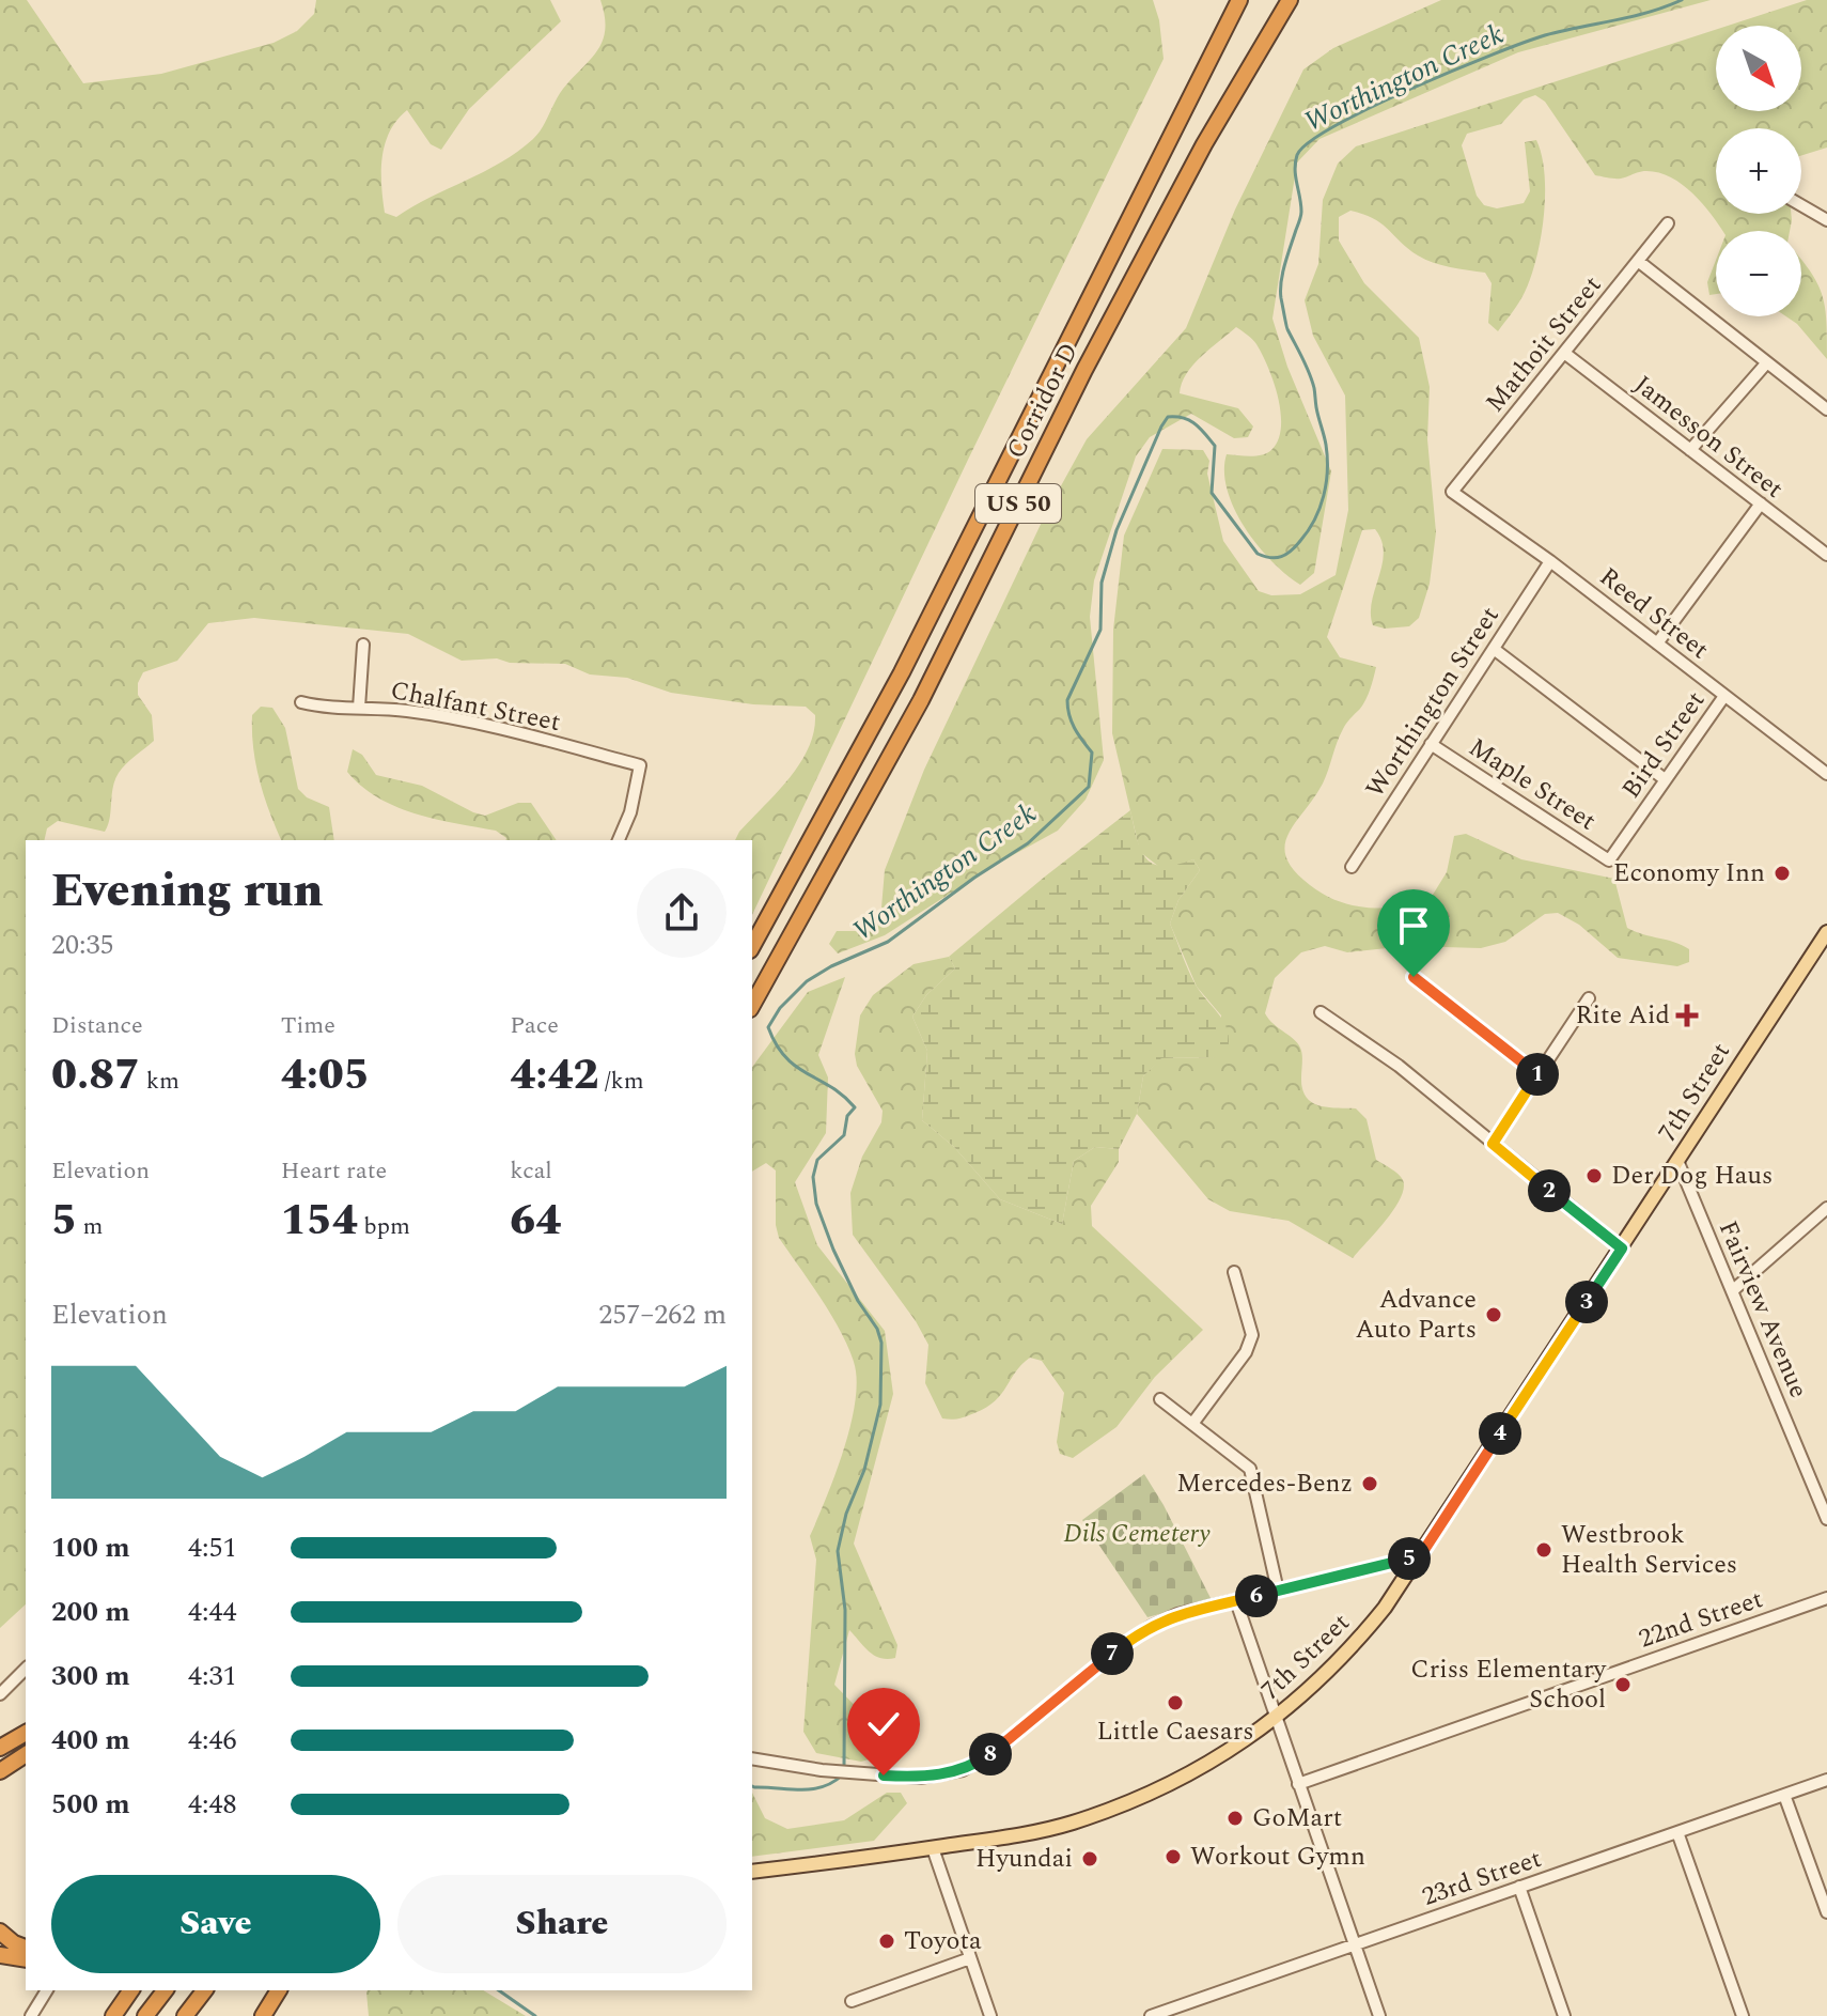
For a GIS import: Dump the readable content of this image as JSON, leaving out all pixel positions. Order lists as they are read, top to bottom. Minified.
{"streets":{"highway":["Corridor D","US 50"],"main road":["7th Street"],"street":["Mathoit Street","Jamesson Street","Reed Street","Worthington Street","Chalfant Street","Bird Street","Maple Street","Fairview Avenue","22nd Street","23rd Street"]},"crossings":[["Mathoit Street","Jamesson Street"],["Mathoit Street","Reed Street"],["Reed Street","Worthington Street"],["Reed Street","Bird Street"],["Worthington Street","Maple Street"],["Bird Street","Maple Street"],["7th Street","Fairview Avenue"]],"water":["Worthington Creek"],"parks":["Dils Cemetery"],"places":{"other":["Economy Inn","Der Dog Haus","Advance Auto Parts","Mercedes-Benz","Westbrook Health Services","Criss Elementary School","Little Caesars","GoMart","Workout Gymn","Hyundai","Toyota"],"health":["Rite Aid"]},"north":"bottom right","page":{"map_buttons":["+","−"],"heading":["Evening run","20:35"],"stats":[["Distance","0.87 km"],["Time","4:05"],["Pace","4:42 /km"],["Elevation","5 m"],["Heart rate","154 bpm"],["kcal","64"]],"pins":["1","2","3","4","5","6","7","8"],"chart":["Elevation","257–262 m"],"list":[{"name":"100 m","note":"4:51"},{"name":"200 m","note":"4:44"},{"name":"300 m","note":"4:31"},{"name":"400 m","note":"4:46"},{"name":"500 m","note":"4:48"}],"buttons":["Save","Share"]}}
